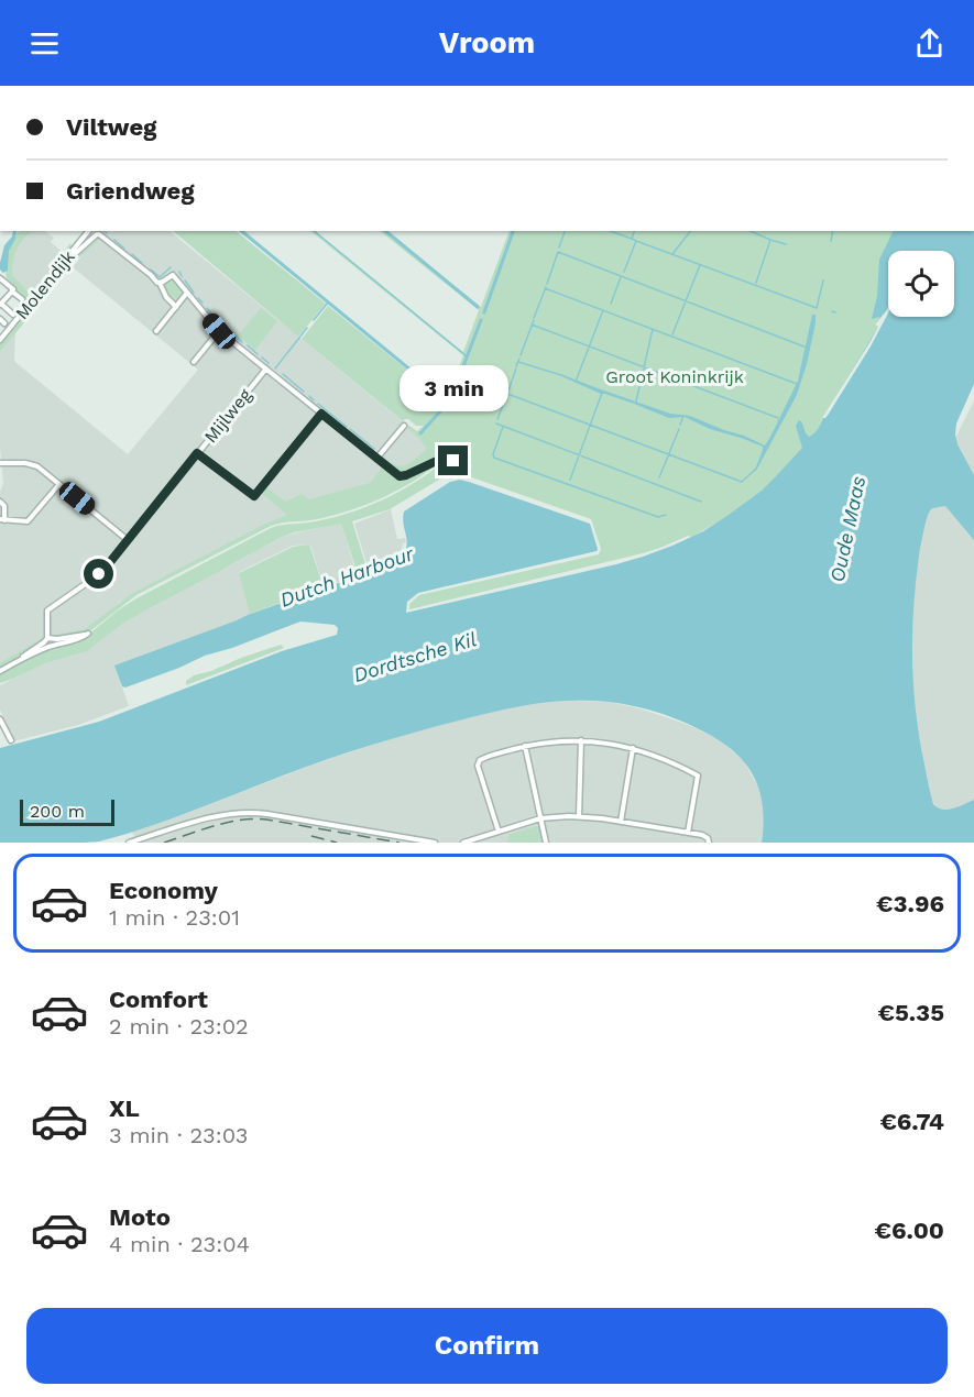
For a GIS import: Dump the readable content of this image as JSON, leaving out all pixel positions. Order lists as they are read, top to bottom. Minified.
{"streets":{"street":["Molendijk","Mijlweg"]},"water":["Oude Maas","Dutch Harbour","Dordtsche Kil"],"parks":["Groot Koninkrijk"],"scale_bar":"200 m","page":{"header":"Vroom","banner":["Viltweg","Griendweg"],"bubble":"3 min","scale":"200 m","list":[{"name":"Economy","note":"1 min · 23:01","value":"€3.96"},{"name":"Comfort","note":"2 min · 23:02","value":"€5.35"},{"name":"XL","note":"3 min · 23:03","value":"€6.74"},{"name":"Moto","note":"4 min · 23:04","value":"€6.00"}],"buttons":"Confirm"}}
